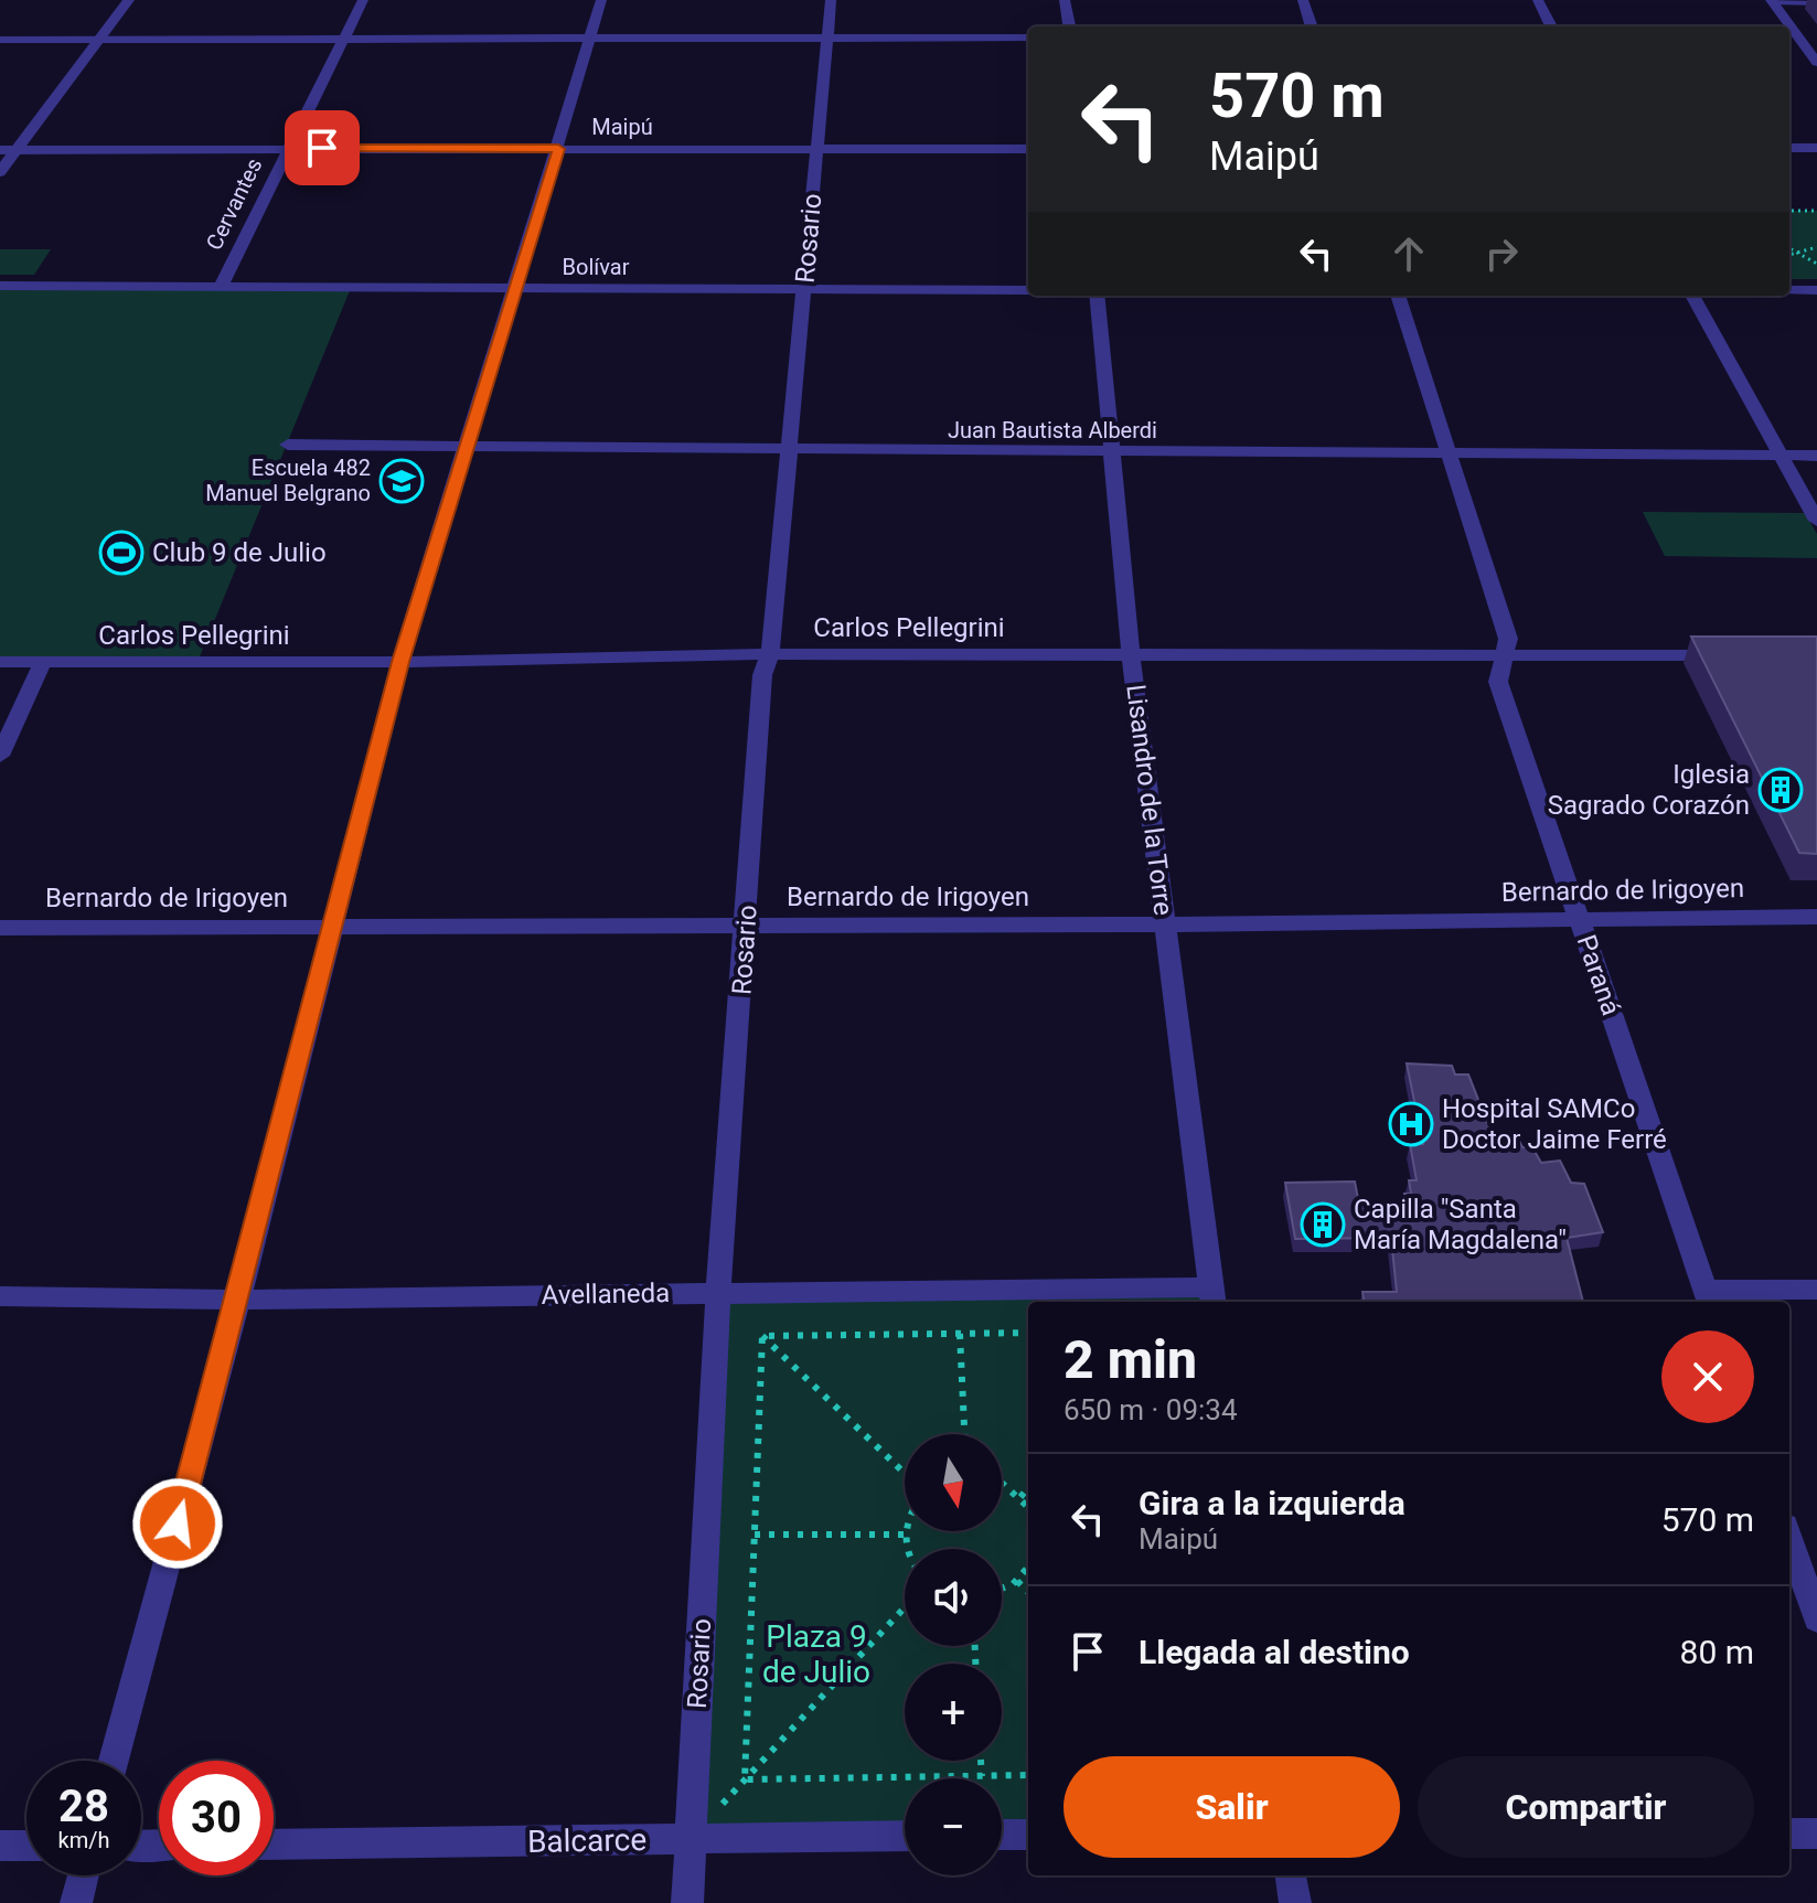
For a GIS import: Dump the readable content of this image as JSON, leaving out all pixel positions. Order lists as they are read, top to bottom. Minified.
{"streets":{"street":["Maipú","Cervantes","Rosario","Bolívar","Juan Bautista Alberdi","Carlos Pellegrini","Lisandro de la Torre","Bernardo de Irigoyen","Paraná","Avellaneda","Balcarce"]},"crossings":[["Maipú","Cervantes"],["Maipú","Rosario"],["Cervantes","Bolívar"],["Rosario","Bolívar"],["Rosario","Juan Bautista Alberdi"],["Rosario","Carlos Pellegrini"],["Rosario","Bernardo de Irigoyen"],["Rosario","Avellaneda"],["Rosario","Balcarce"],["Juan Bautista Alberdi","Lisandro de la Torre"],["Juan Bautista Alberdi","Paraná"],["Carlos Pellegrini","Lisandro de la Torre"],["Carlos Pellegrini","Paraná"],["Lisandro de la Torre","Bernardo de Irigoyen"],["Lisandro de la Torre","Avellaneda"],["Bernardo de Irigoyen","Paraná"]],"parks":["Plaza 9 de Julio"],"places":{"school or university":["Escuela 482 Manuel Belgrano"],"sports":["Club 9 de Julio"],"building":["Iglesia Sagrado Corazón","Capilla \"Santa María Magdalena\""],"hospital":["Hospital SAMCo Doctor Jaime Ferré"]},"north":"bottom","page":{"turn":["570 m","Maipú"],"heading":["2 min","650 m · 09:34"],"map_buttons":["+","−"],"list":[{"name":"Gira a la izquierda","note":"Maipú","value":"570 m"},{"name":"Llegada al destino","value":"80 m"}],"buttons":["Salir","Compartir"],"speed":"28 km/h","limit":"30"}}
